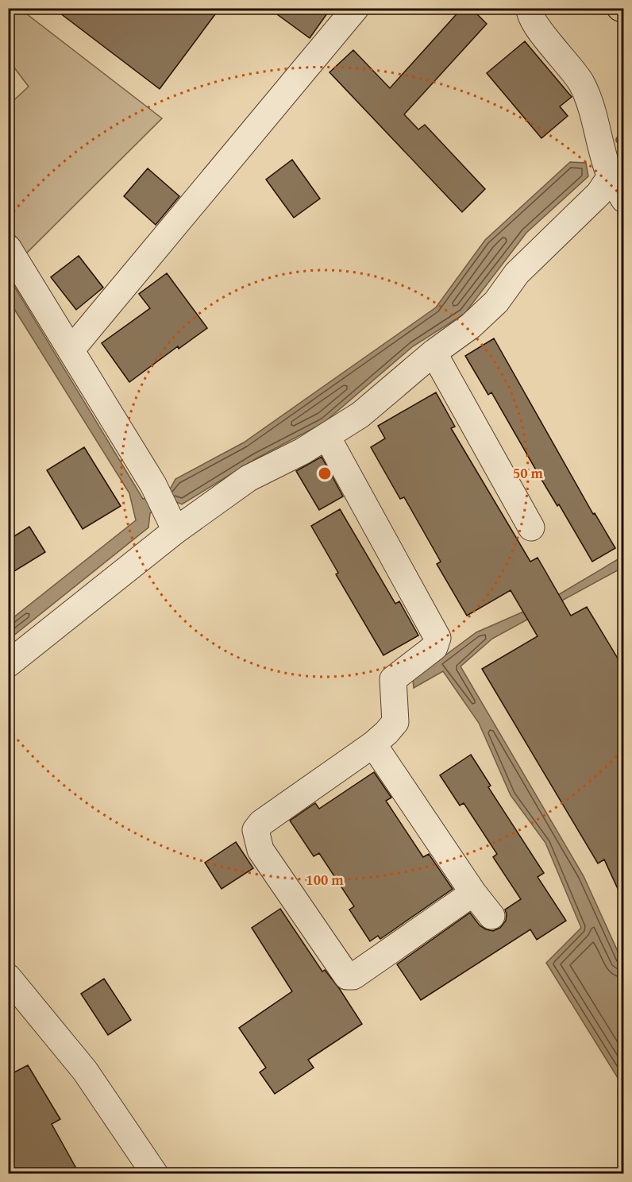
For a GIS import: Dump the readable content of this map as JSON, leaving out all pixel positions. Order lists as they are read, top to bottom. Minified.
{"rings":["50 m","100 m"]}
